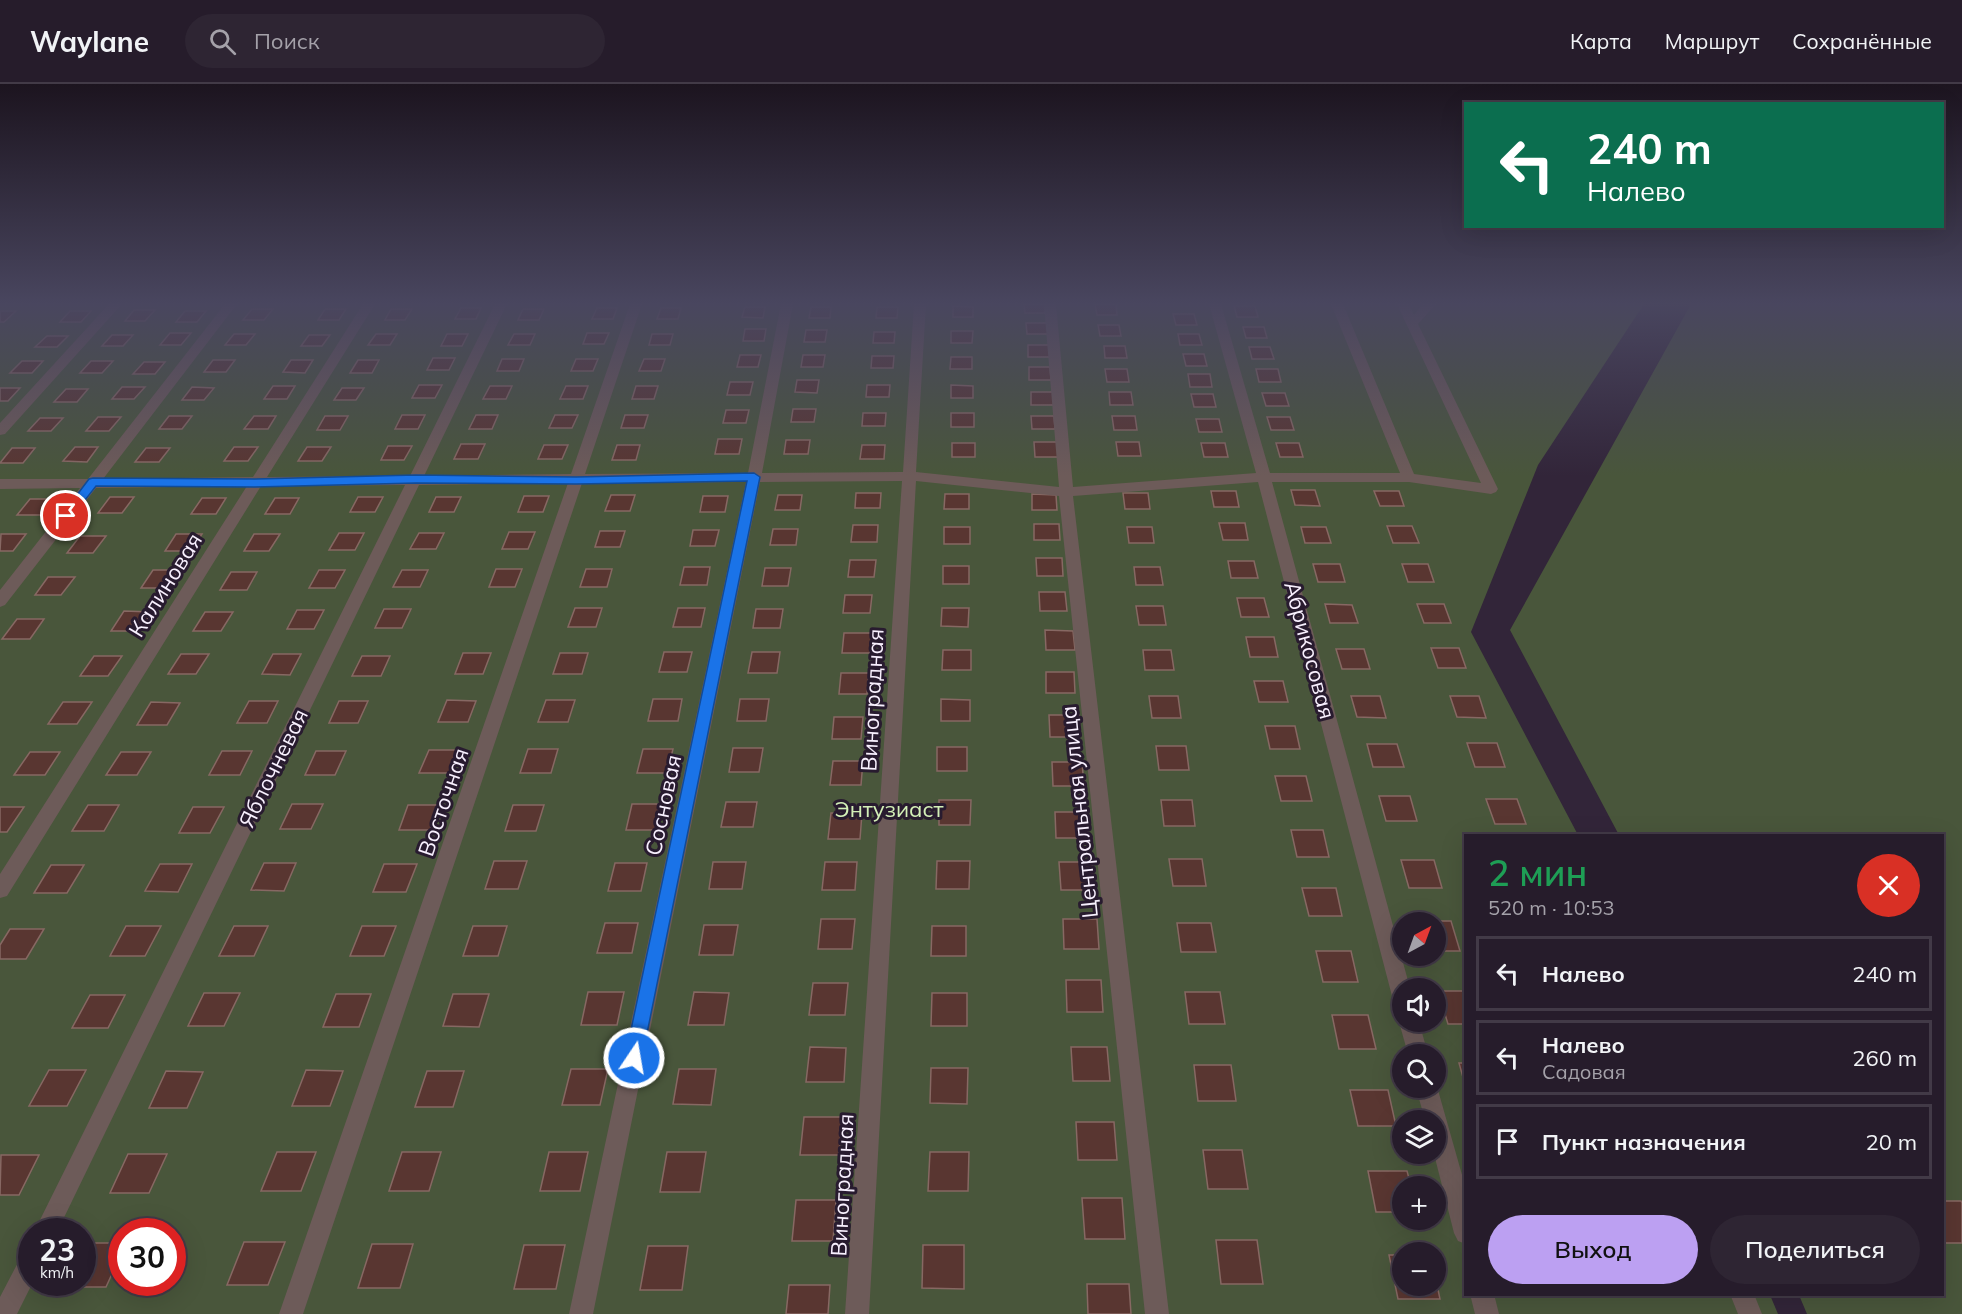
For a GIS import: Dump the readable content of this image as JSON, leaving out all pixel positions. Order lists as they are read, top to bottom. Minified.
{"streets":{"street":["Калиновая","Абрикосовая","Виноградная","Яблочневая","Восточная","Сосновая","Центральная улица"]},"parks":["Энтузиаст"],"north":"top right","page":{"header":"Waylane","search":"Поиск","nav":["Карта","Маршрут","Сохранённые"],"turn":["240 m","Налево"],"heading":["2 мин","520 m · 10:53"],"map_buttons":["+","−"],"list":[{"name":"Налево","value":"240 m"},{"name":"Налево","note":"Садовая","value":"260 m"},{"name":"Пункт назначения","value":"20 m"}],"buttons":["Выход","Поделиться"],"speed":"23 km/h","limit":"30"}}
